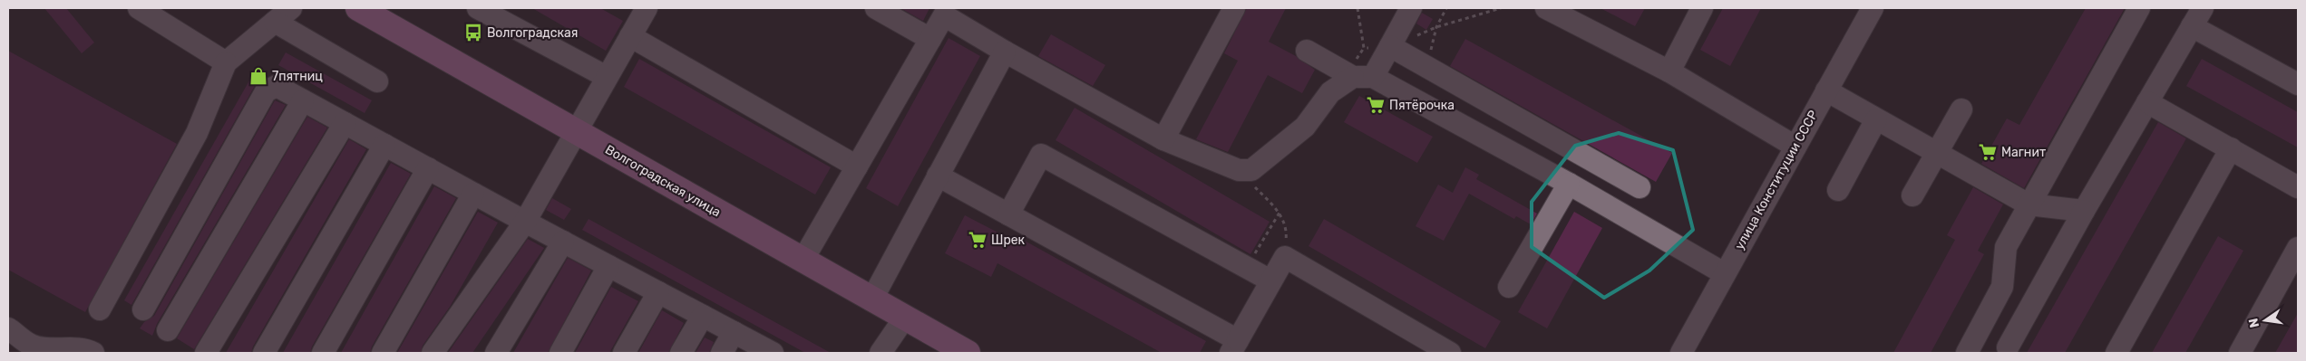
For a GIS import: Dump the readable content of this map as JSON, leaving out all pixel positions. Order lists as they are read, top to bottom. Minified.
{"streets":{"main road":["Волгоградская улица"],"street":["улица Конституции СССР"]},"places":{"bus stop":["Волгоградская"],"shop":["7пятниц"],"supermarket":["Пятёрочка","Магнит","Шрек"]},"north":"left"}
